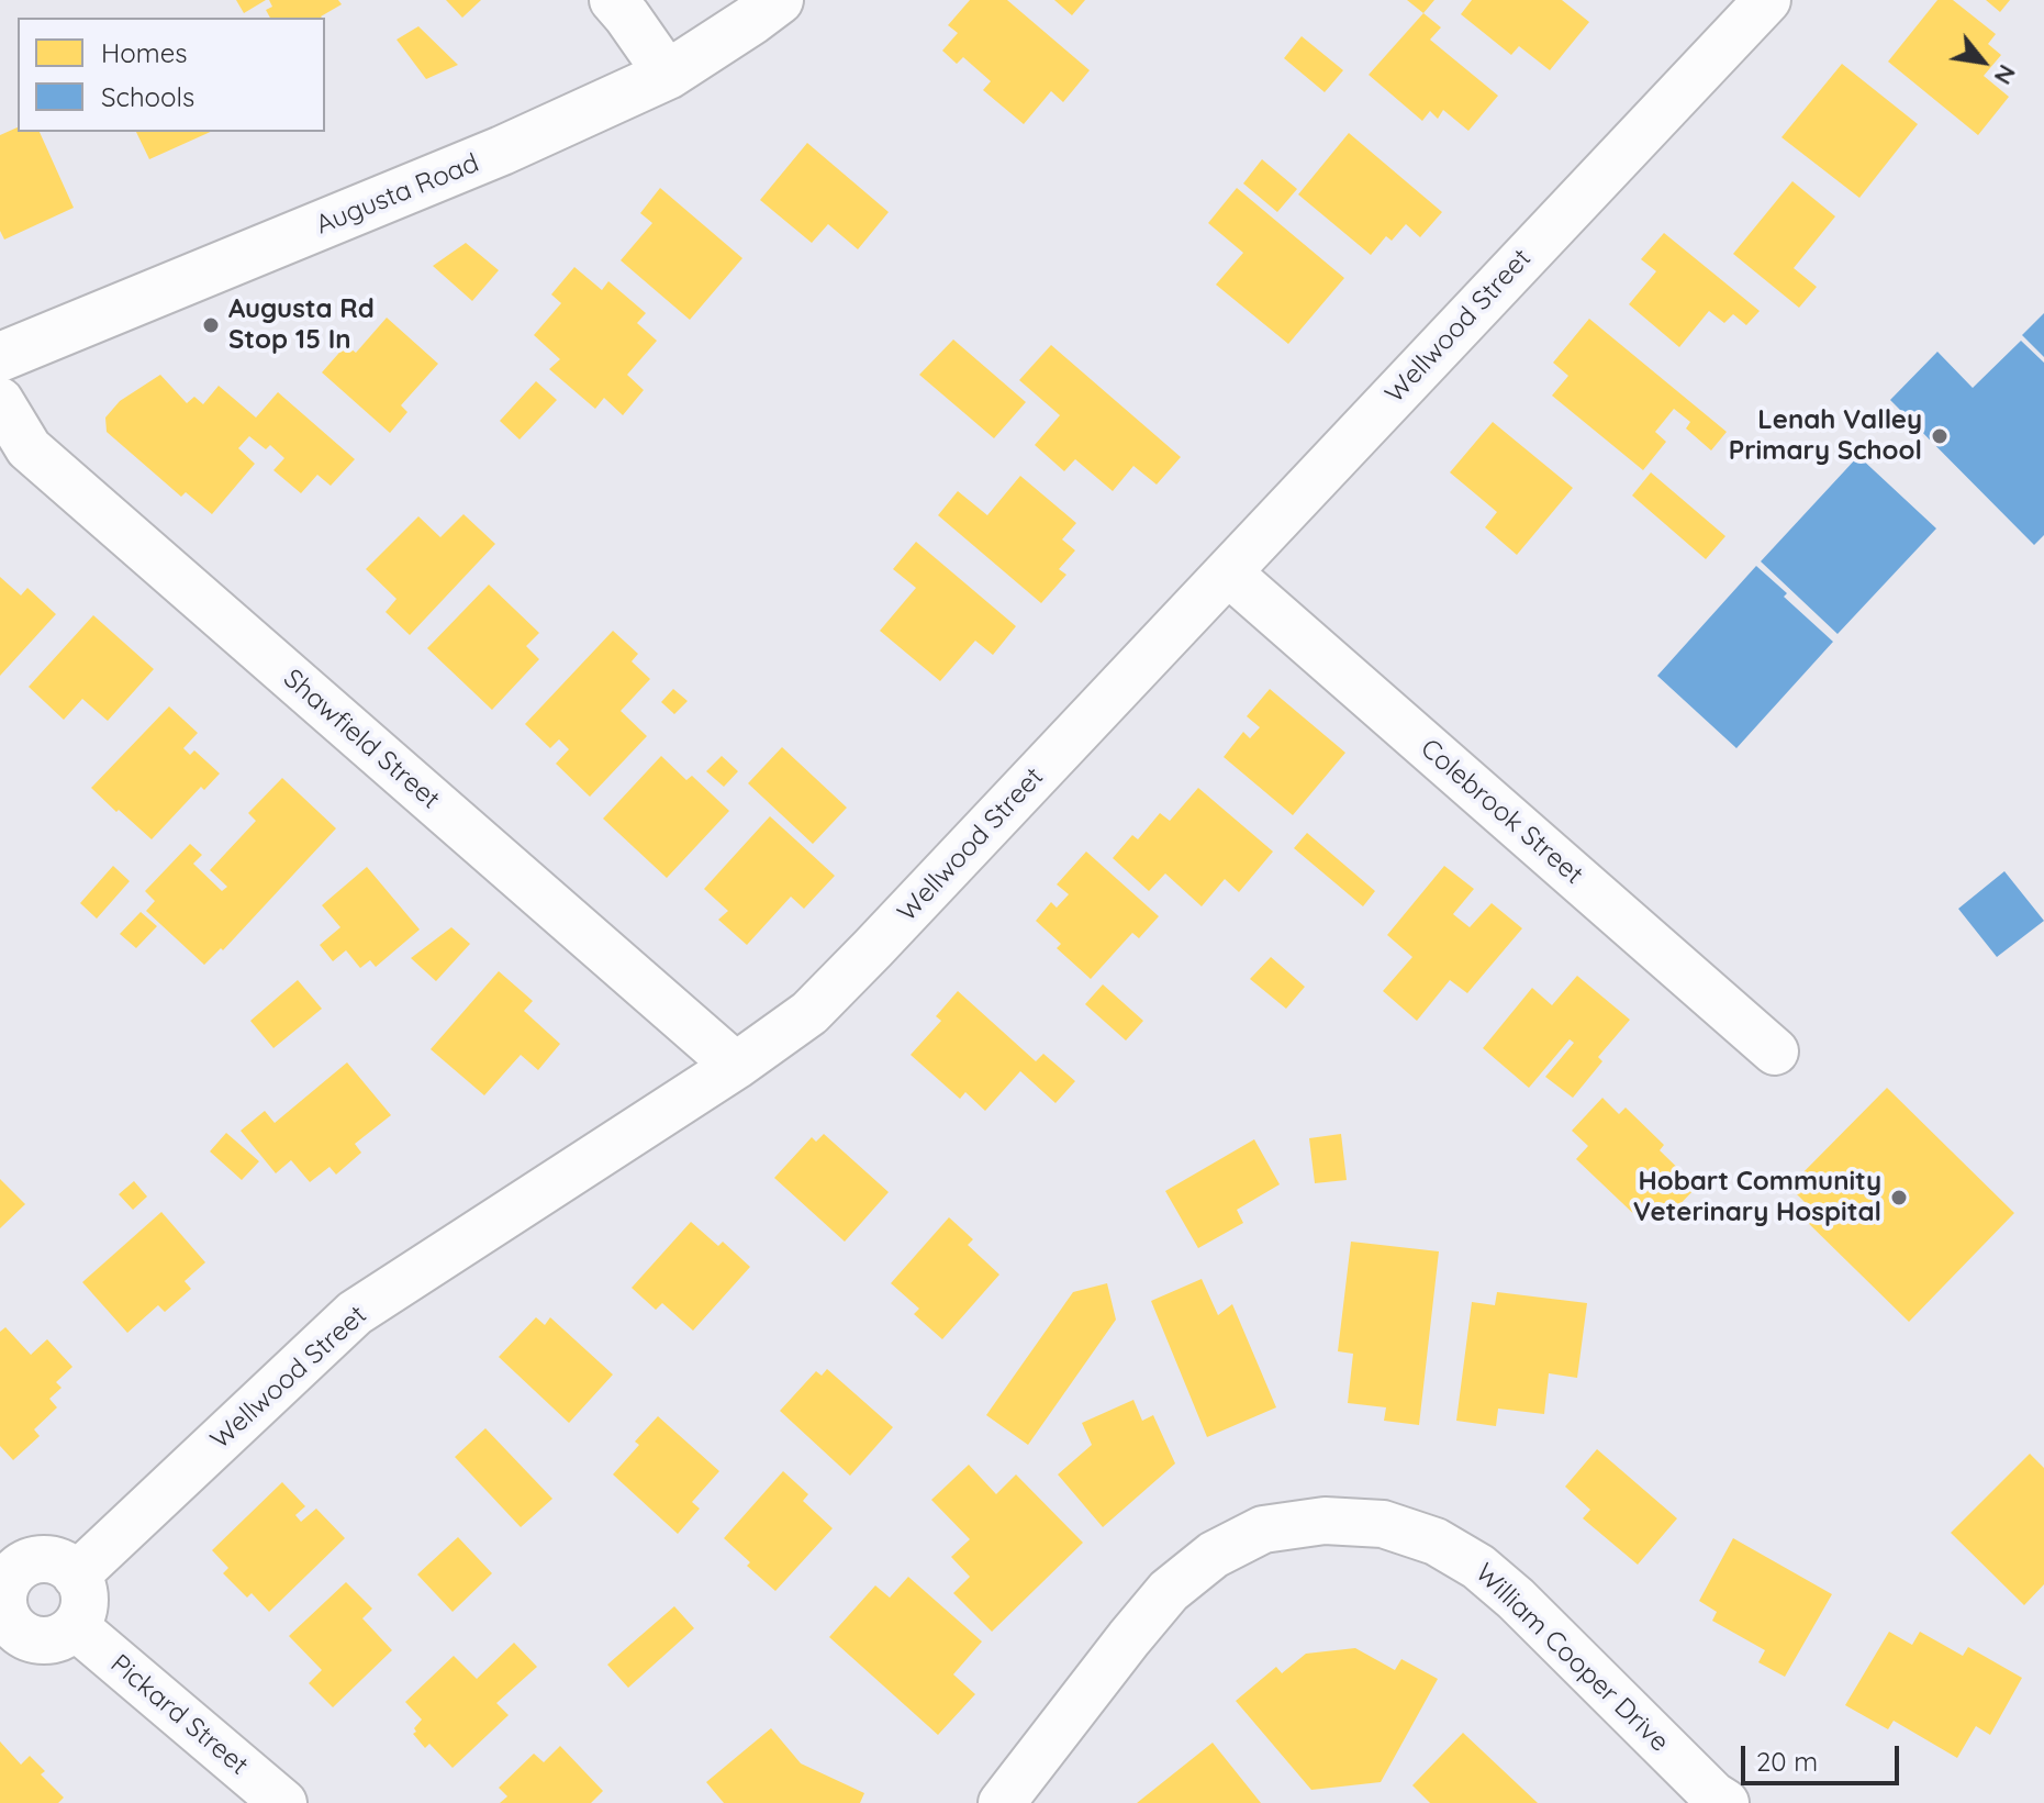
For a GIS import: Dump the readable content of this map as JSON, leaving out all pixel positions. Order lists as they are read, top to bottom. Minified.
{"streets":{"main road":["Augusta Road"],"street":["Wellwood Street","Shawfield Street","Colebrook Street","William Cooper Drive","Pickard Street"]},"crossings":[["Wellwood Street","Shawfield Street"],["Wellwood Street","Colebrook Street"],["Wellwood Street","Pickard Street"]],"places":["Augusta Rd Stop 15 In","Lenah Valley Primary School","Hobart Community Veterinary Hospital"],"legend":["Homes","Schools"],"scale_bar":"20 m","north":"bottom right"}
